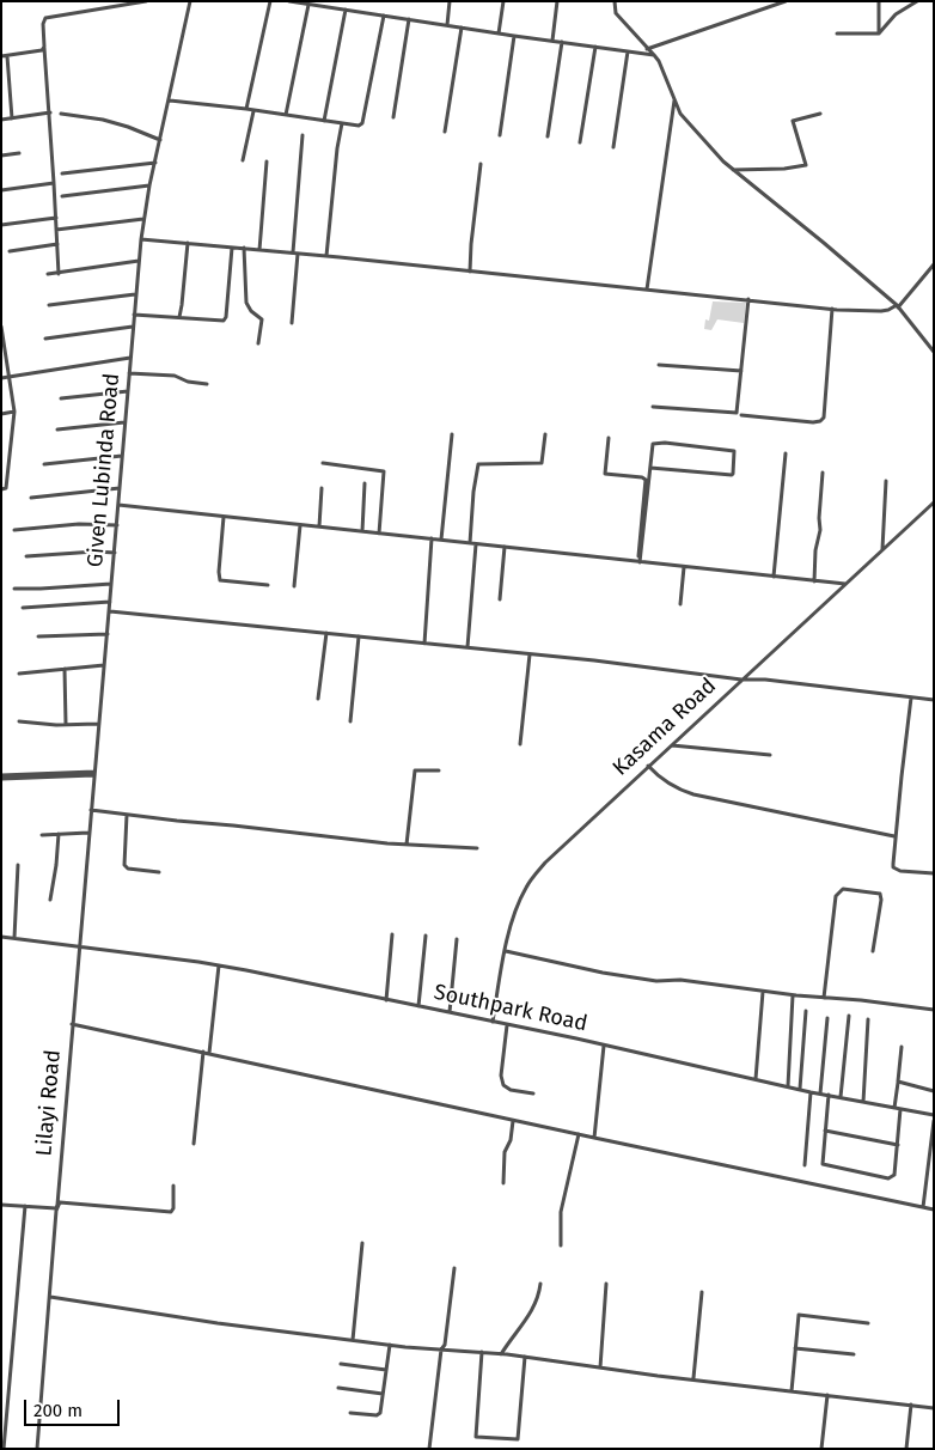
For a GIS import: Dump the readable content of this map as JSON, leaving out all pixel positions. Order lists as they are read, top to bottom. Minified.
{"streets":{"street":["Given Lubinda Road","Kasama Road","Southpark Road","Lilayi Road"]},"crossings":[["Given Lubinda Road","Southpark Road"],["Given Lubinda Road","Lilayi Road"],["Kasama Road","Southpark Road"],["Southpark Road","Lilayi Road"]],"scale_bar":"200 m"}
